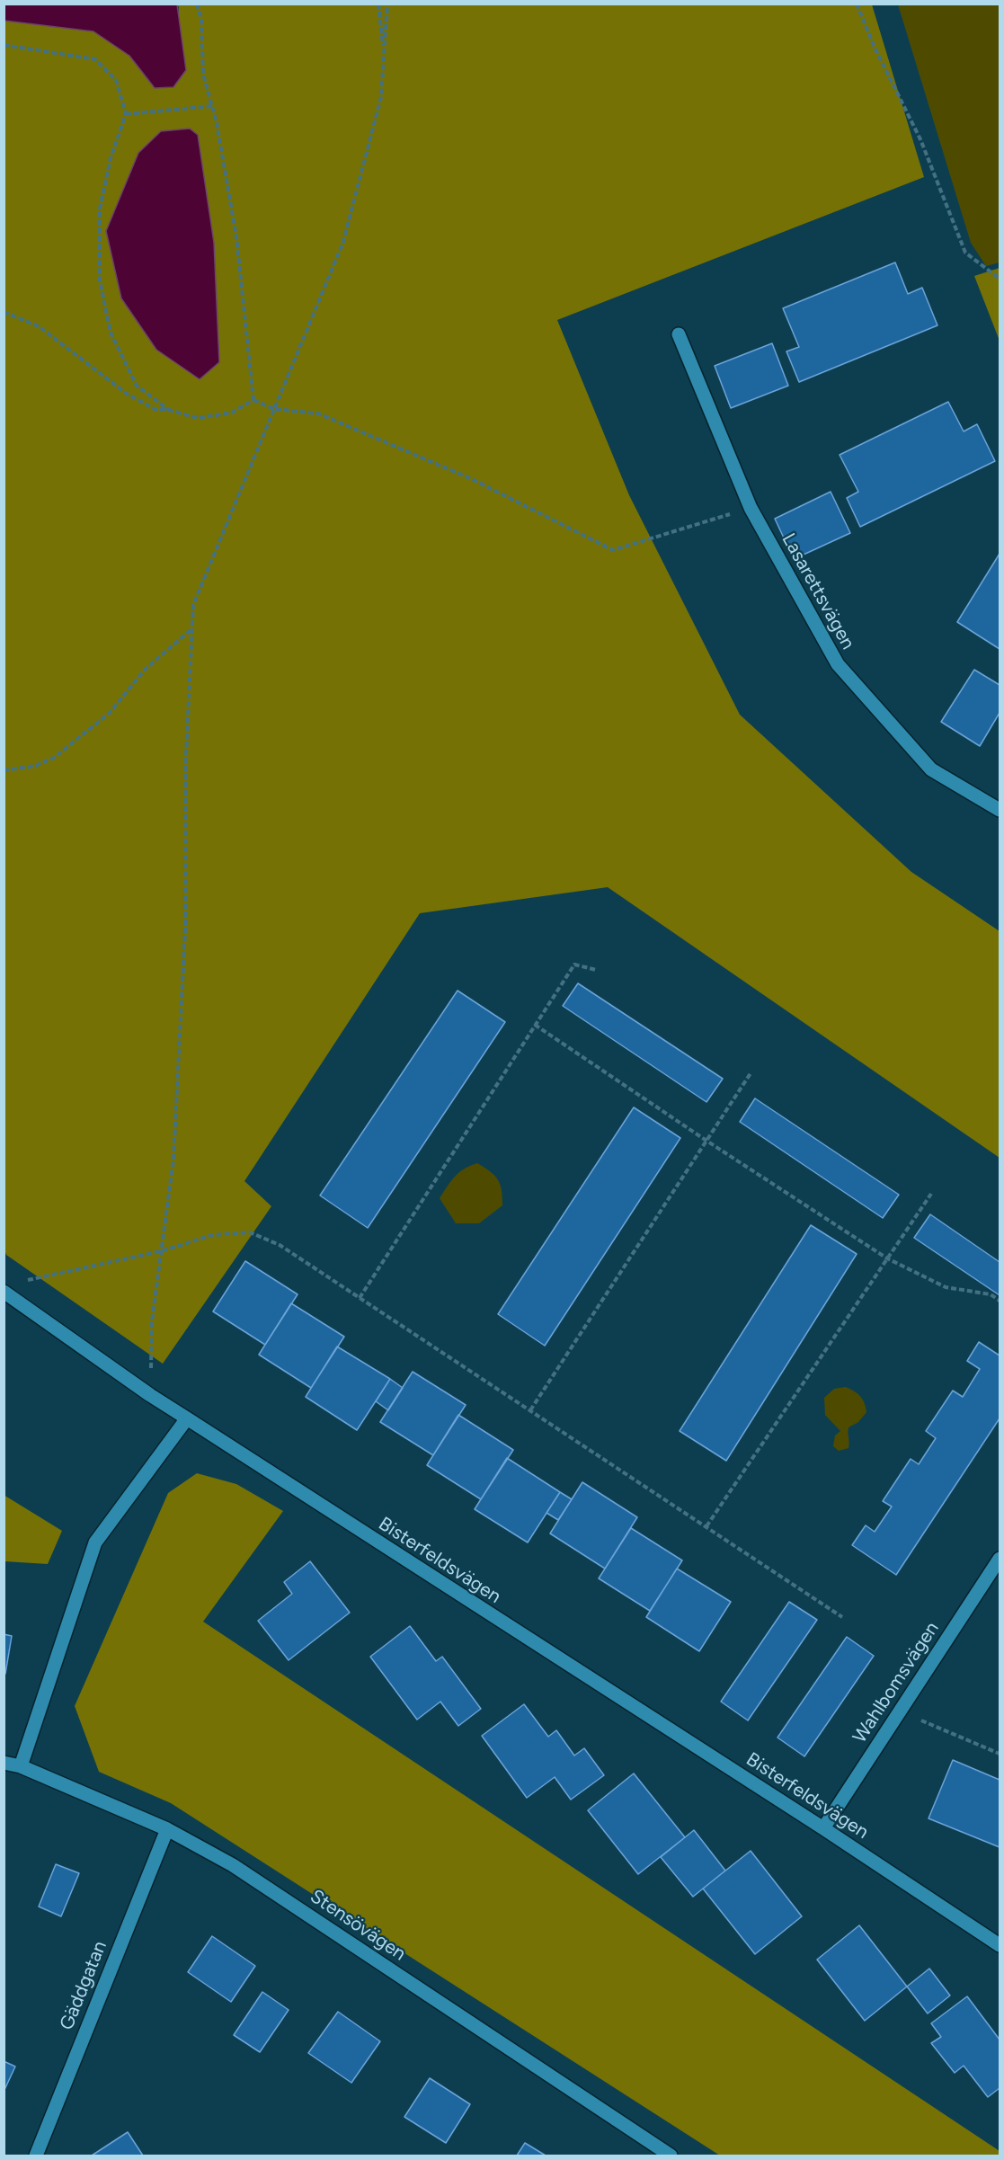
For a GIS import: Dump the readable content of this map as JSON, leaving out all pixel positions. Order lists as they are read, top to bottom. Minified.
{"streets":{"street":["Lasarettsvägen","Bisterfeldsvägen","Wahlbomsvägen","Stensövägen","Gäddgatan"]},"crossings":[["Bisterfeldsvägen","Wahlbomsvägen"],["Stensövägen","Gäddgatan"]]}
